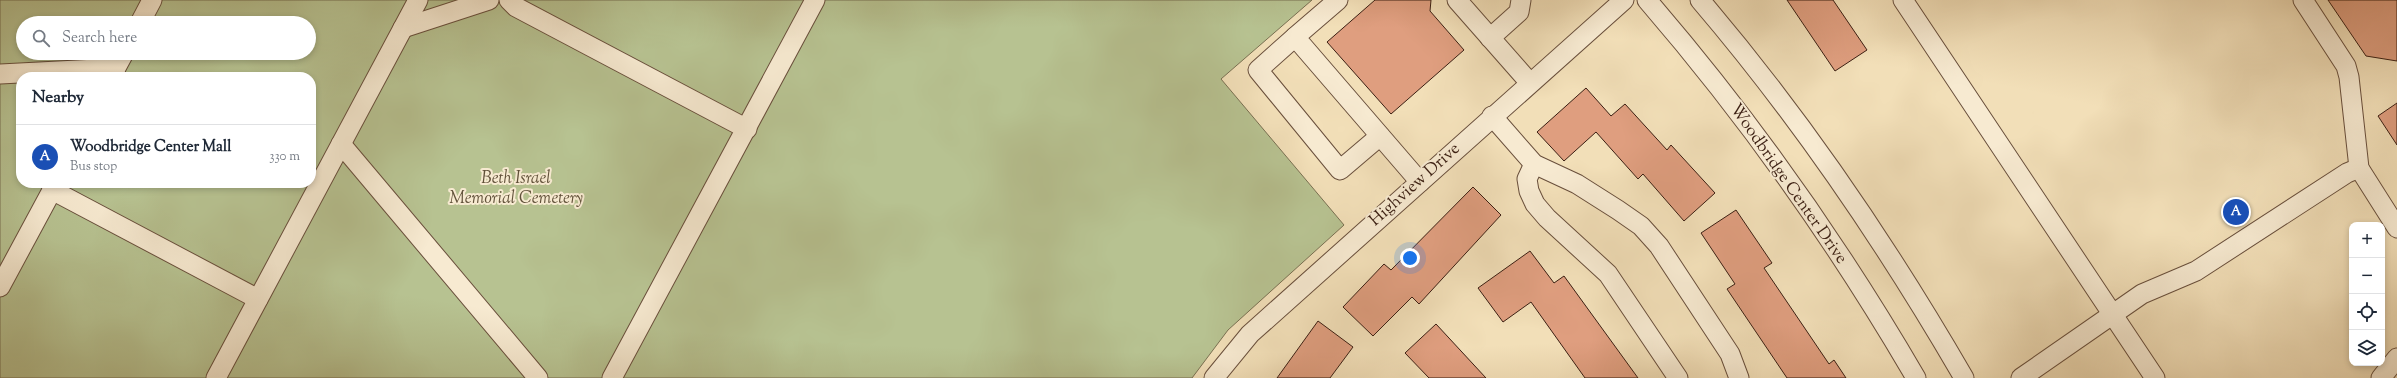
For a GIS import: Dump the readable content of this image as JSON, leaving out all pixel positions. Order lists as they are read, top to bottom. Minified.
{"streets":{"street":["Woodbridge Center Drive","Highview Drive"]},"parks":["Beth Israel Memorial Cemetery"],"page":{"search":"Search here","heading":"Nearby","list":[{"mark":"A","name":"Woodbridge Center Mall","note":"Bus stop","value":"330 m"}],"pins":"A","map_buttons":["+","−"]}}
